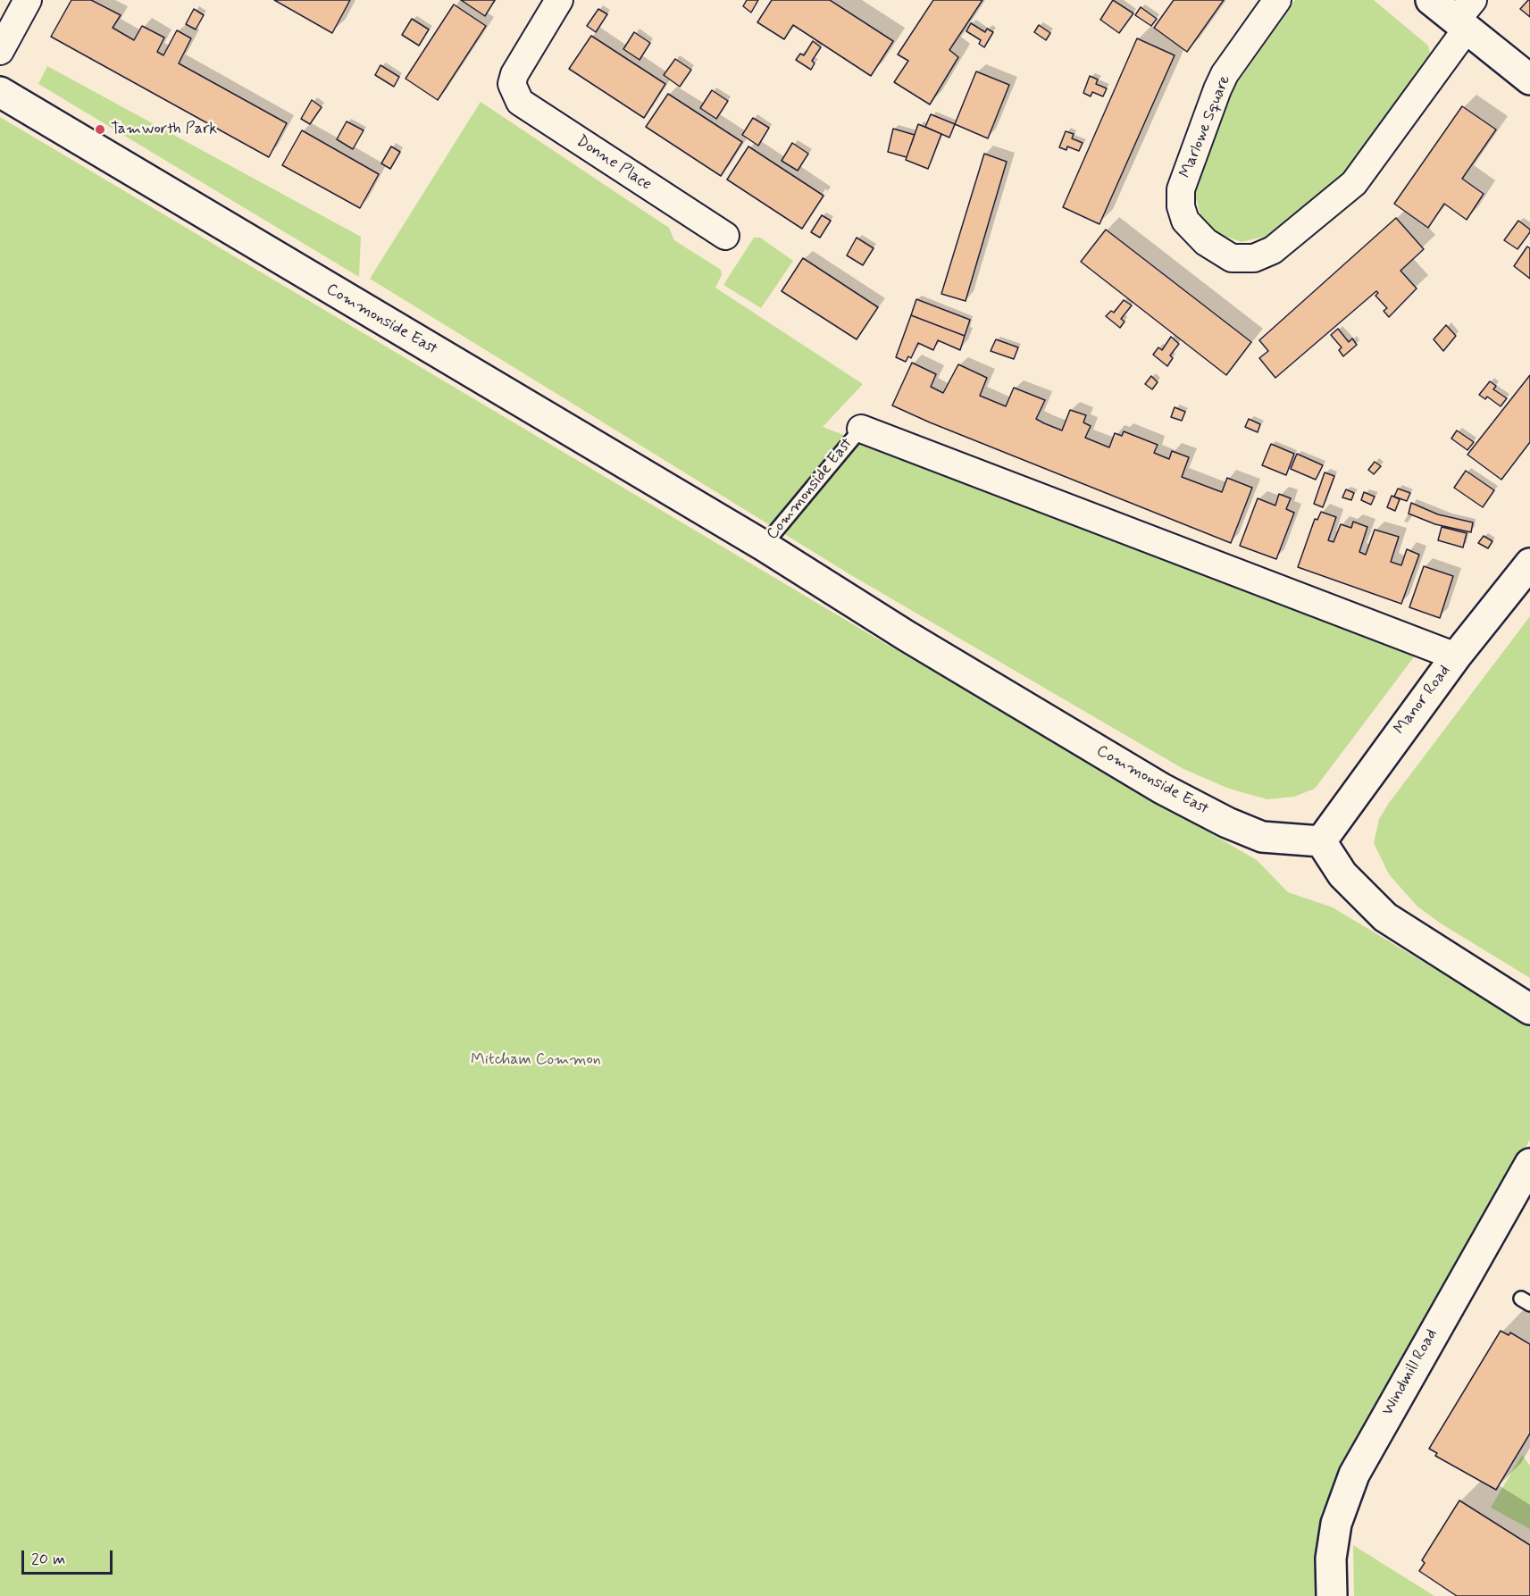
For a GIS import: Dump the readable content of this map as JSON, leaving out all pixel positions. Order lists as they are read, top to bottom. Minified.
{"streets":{"street":["Marlowe Square","Donne Place","Commonside East","Manor Road","Windmill Road"]},"crossings":[["Commonside East","Manor Road"]],"parks":["Mitcham Common"],"places":["Tamworth Park"],"scale_bar":"20 m"}
